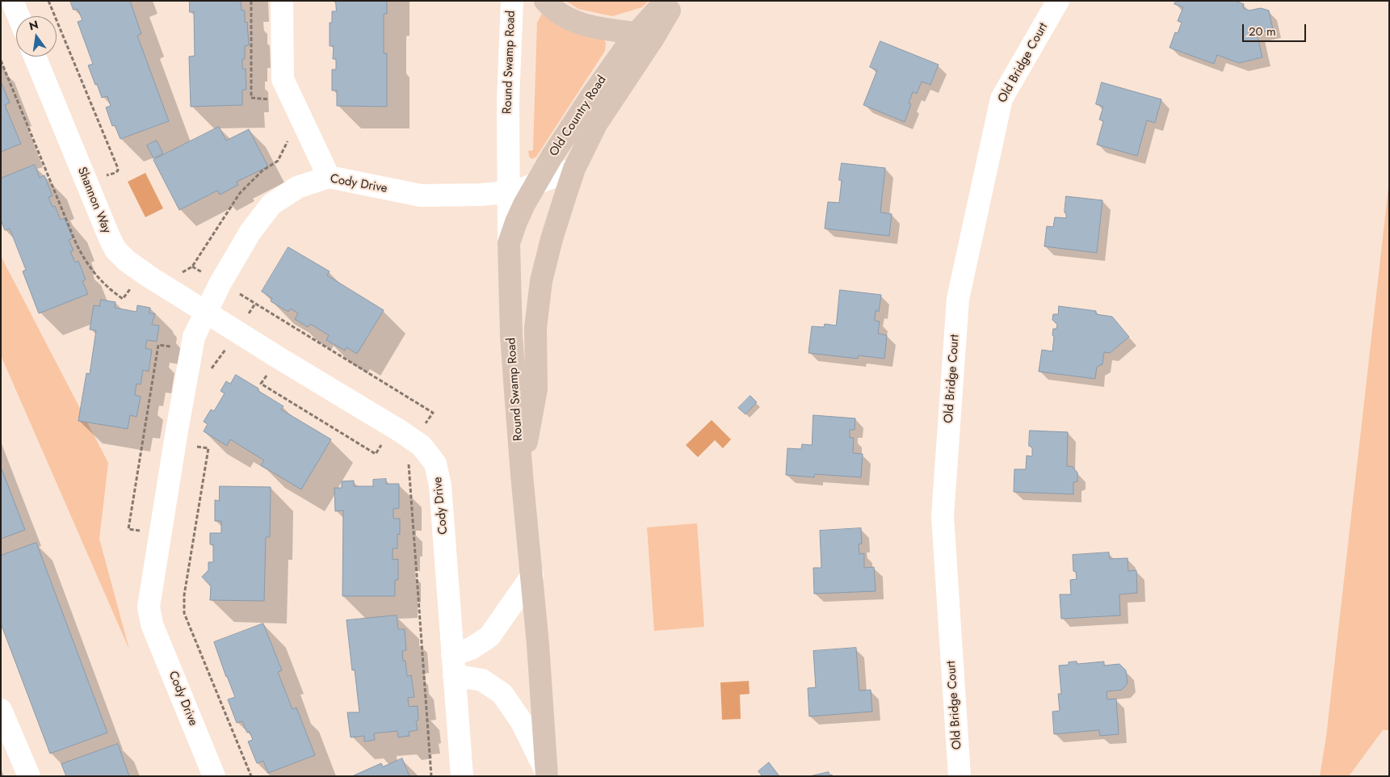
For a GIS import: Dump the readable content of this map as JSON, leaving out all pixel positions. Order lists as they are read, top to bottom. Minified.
{"streets":{"main road":["Round Swamp Road","Old Country Road"],"street":["Old Bridge Court","Cody Drive","Shannon Way"]},"crossings":[["Round Swamp Road","Old Country Road"],["Round Swamp Road","Cody Drive"],["Old Country Road","Cody Drive"],["Cody Drive","Shannon Way"]],"scale_bar":"20 m","north":"top"}
